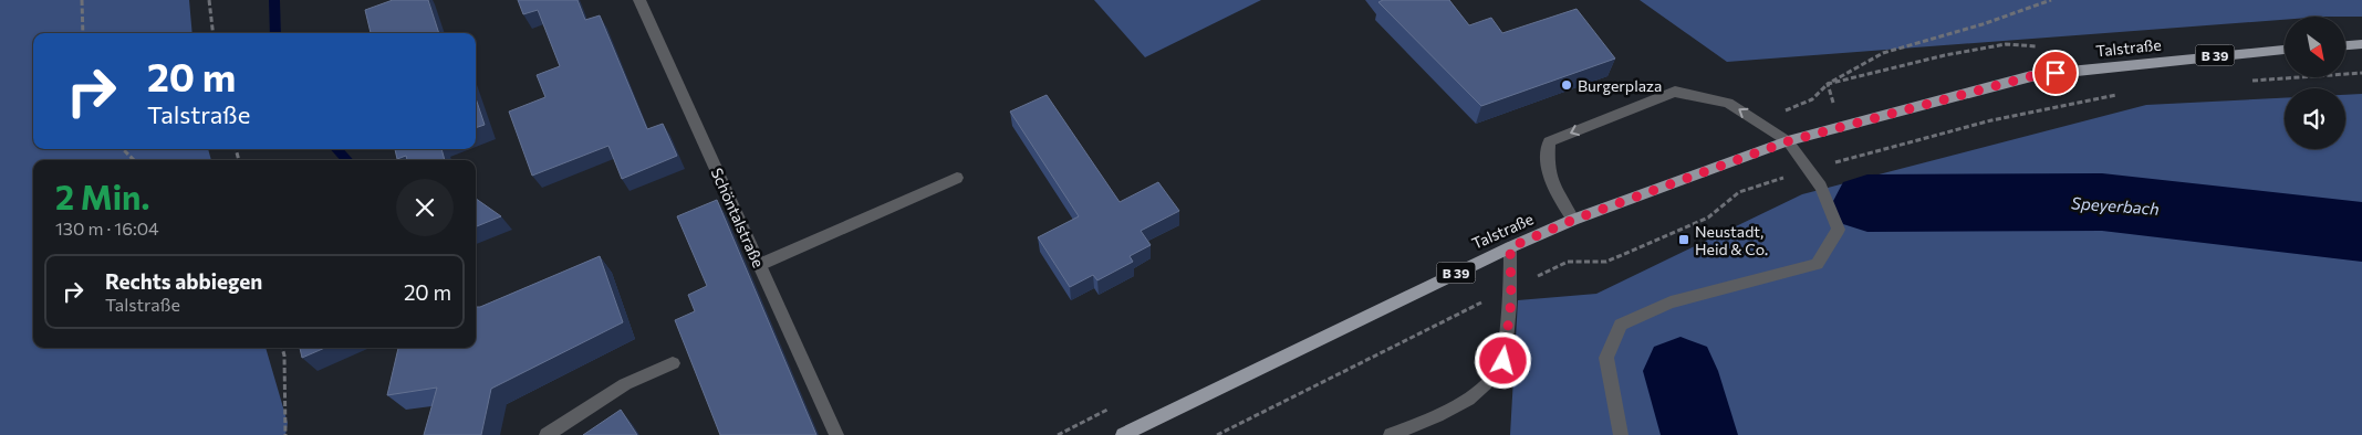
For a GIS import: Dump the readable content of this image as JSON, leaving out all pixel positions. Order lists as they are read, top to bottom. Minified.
{"streets":{"main road":["Talstraße","B 39"],"street":["Schöntalstraße"]},"crossings":[["Talstraße","B 39"]],"water":["Speyerbach"],"places":{"other":["Burgerplaza"],"transit":["Neustadt, Heid & Co."]},"north":"bottom right","page":{"turn":["20 m","Talstraße"],"heading":["2 Min.","130 m · 16:04"],"list":[{"name":"Rechts abbiegen","note":"Talstraße","value":"20 m"}]}}
